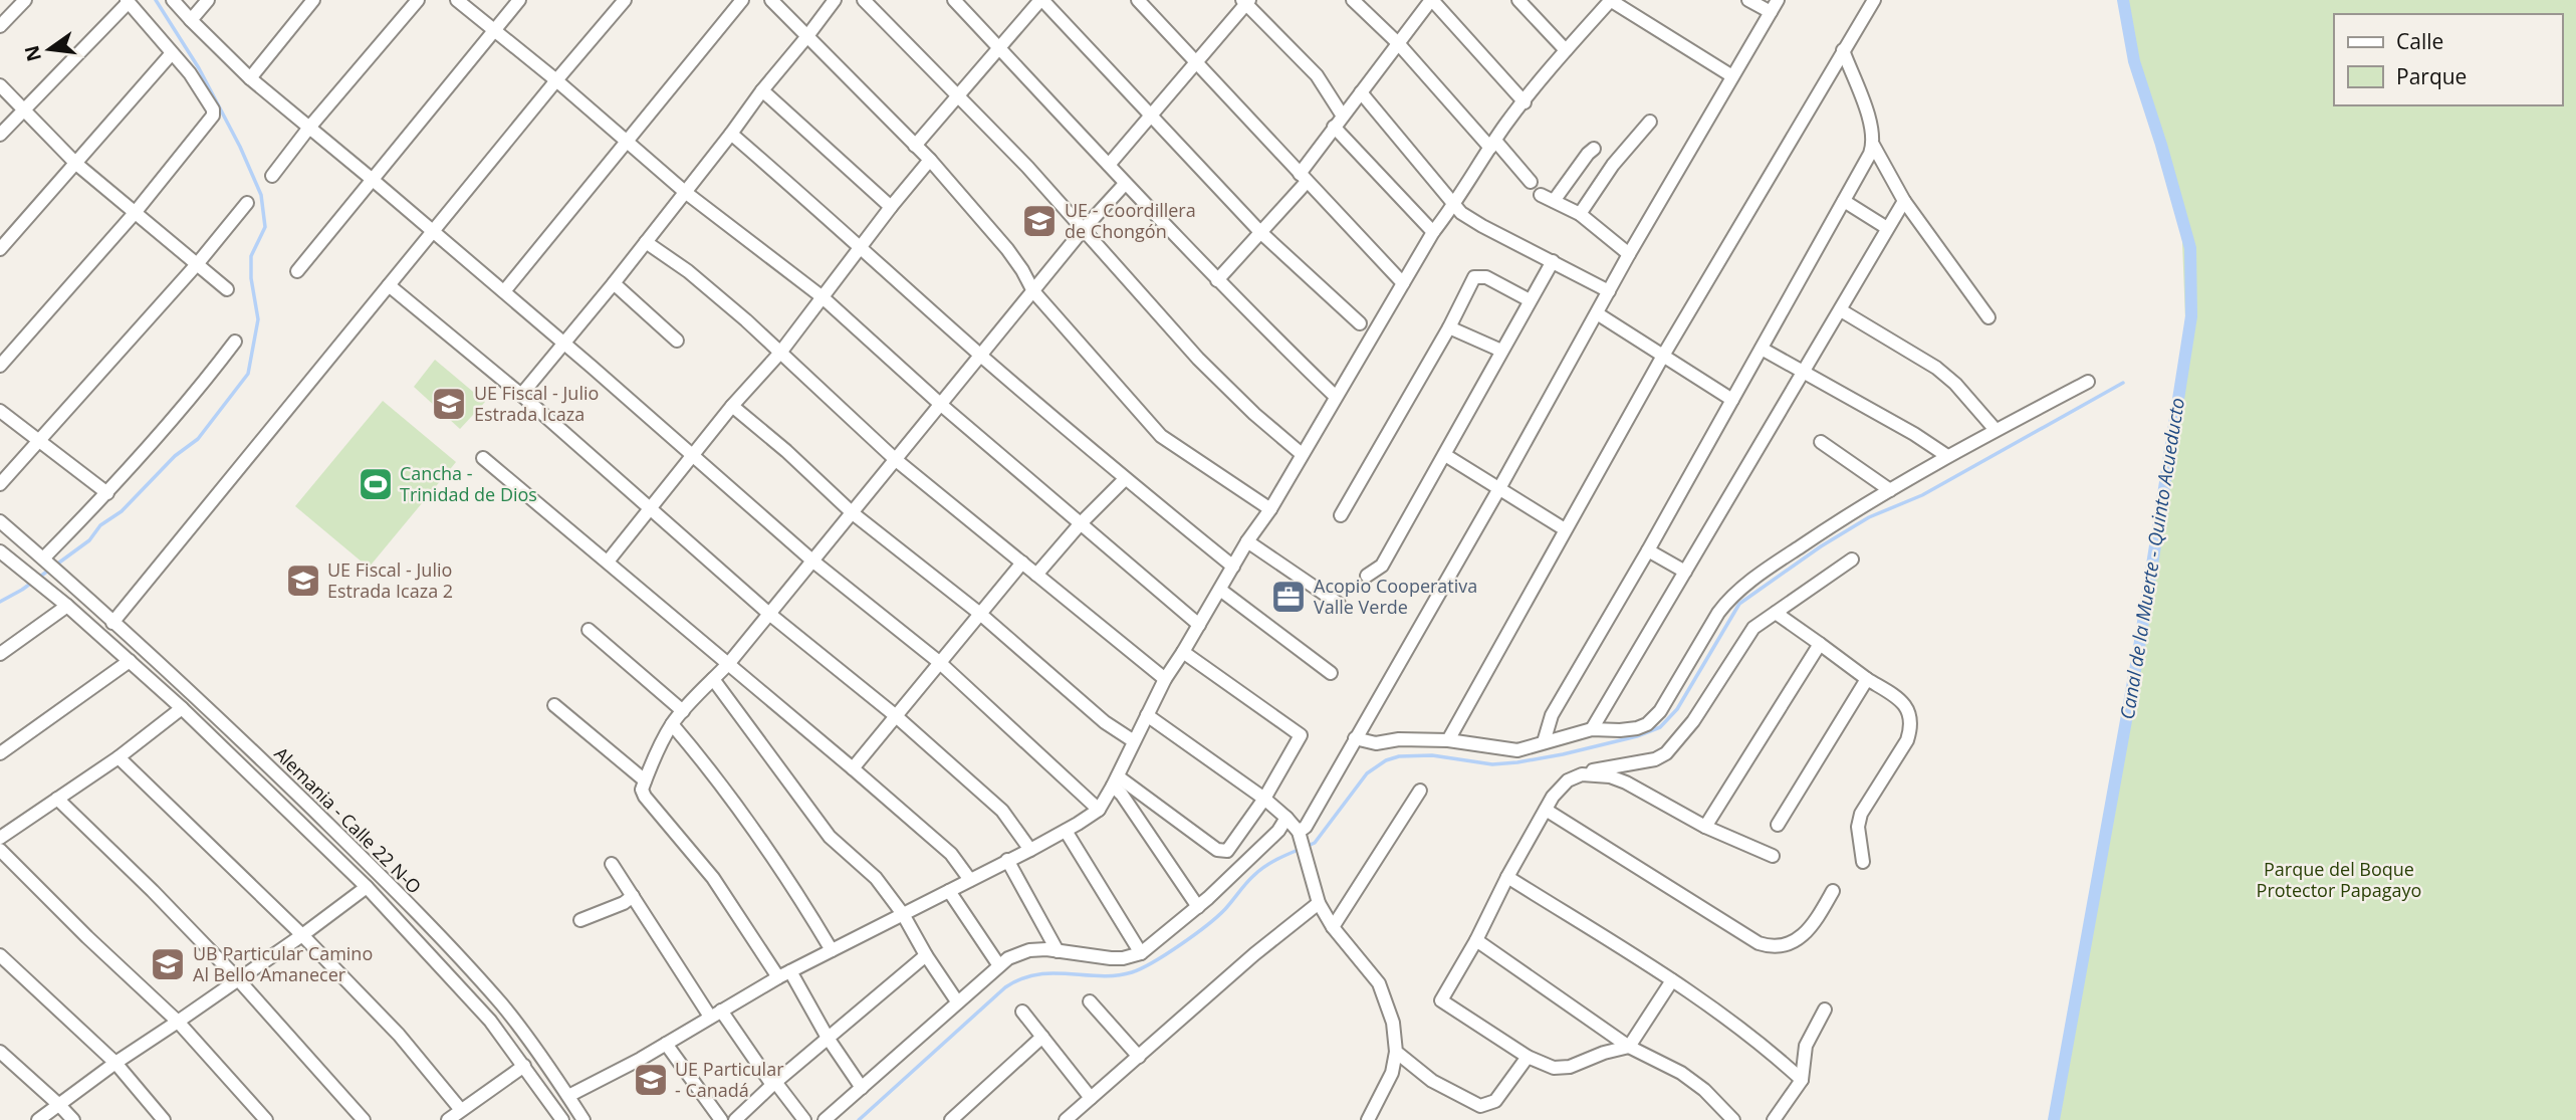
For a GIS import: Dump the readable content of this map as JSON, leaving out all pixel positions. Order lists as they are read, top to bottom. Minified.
{"streets":{"street":["Alemania - Calle 22 N-O"]},"water":["Canal de la Muerte - Quinto Acueducto"],"parks":["Parque del Boque Protector Papagayo"],"places":{"school or university":["UE - Coordillera de Chongón","UE Fiscal - Julio Estrada Icaza","UE Fiscal - Julio Estrada Icaza 2","UB Particular Camino Al Bello Amanecer","UE Particular - Canadá"],"sports":["Cancha - Trinidad de Dios"],"office":["Acopio Cooperativa Valle Verde"]},"legend":["Calle","Parque"],"north":"left"}
